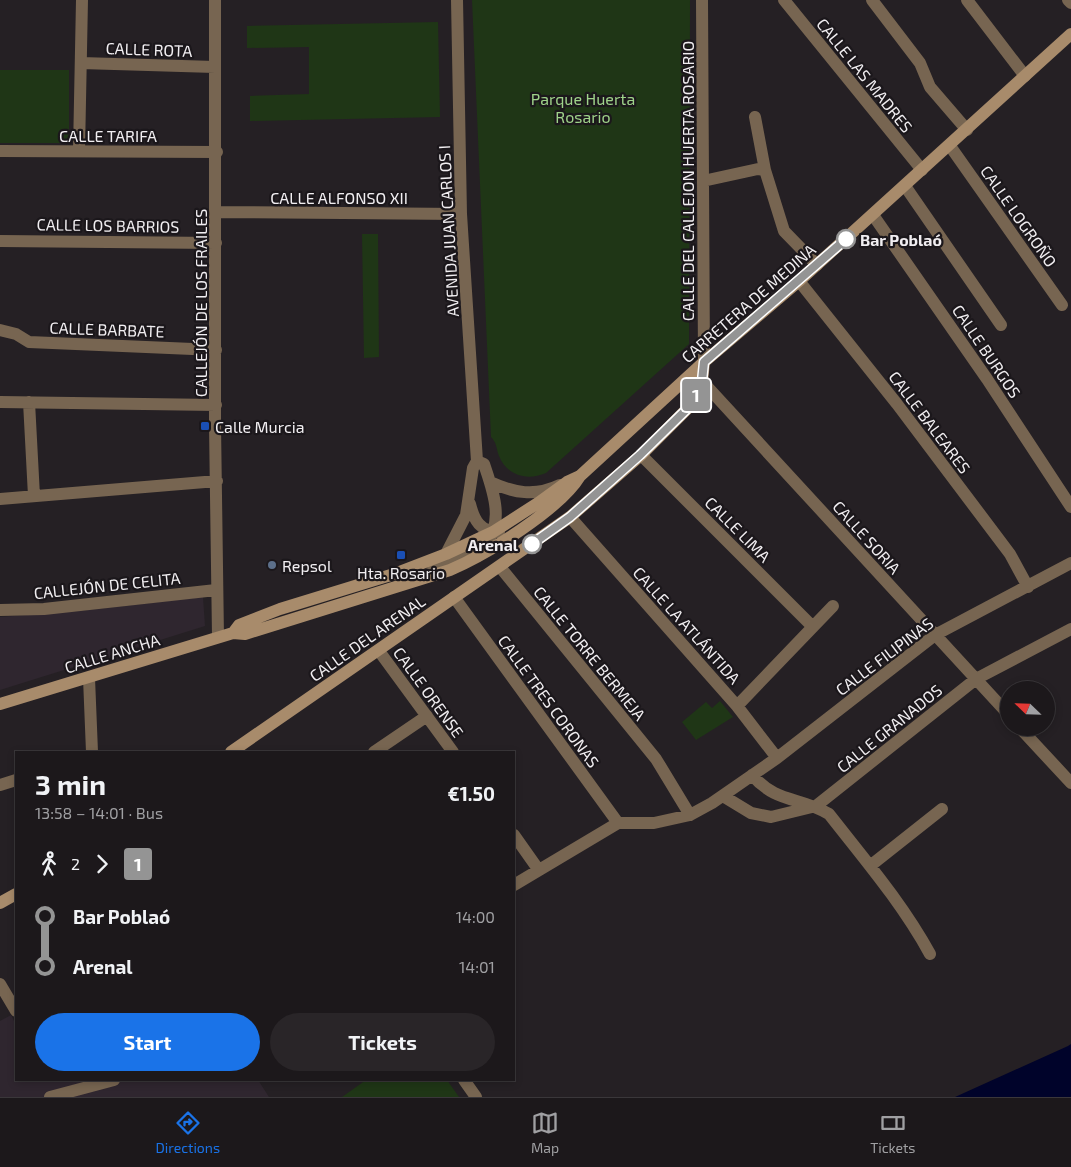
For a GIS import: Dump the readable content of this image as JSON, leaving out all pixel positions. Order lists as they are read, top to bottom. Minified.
{"streets":{"main road":["CARRETERA DE MEDINA","CALLE DEL ARENAL","CALLE ANCHA"],"street":["CALLE ROTA","CALLE LAS MADRES","CALLE TARIFA","CALLE DEL CALLEJON HUERTA ROSARIO","CALLE ALFONSO XII","CALLE LOGROÑO","CALLE LOS BARRIOS","AVENIDA JUAN CARLOS I","CALLEJÓN DE LOS FRAILES","CALLE BARBATE","CALLE BURGOS","CALLE BALEARES","CALLE LIMA","CALLE SORIA","CALLEJÓN DE CELITA","CALLE LA ATLÁNTIDA","CALLE TORRE BERMEJA","CALLE FILIPINAS","CALLE ORENSE","CALLE TRES CORONAS","CALLE GRANADOS"]},"crossings":[["CALLE ROTA","CALLEJÓN DE LOS FRAILES"],["CALLE LAS MADRES","CARRETERA DE MEDINA"],["CALLE TARIFA","CALLEJÓN DE LOS FRAILES"],["CALLE DEL CALLEJON HUERTA ROSARIO","CARRETERA DE MEDINA"],["CALLE DEL CALLEJON HUERTA ROSARIO","CALLE DEL ARENAL"],["CALLE ALFONSO XII","AVENIDA JUAN CARLOS I"],["CALLE ALFONSO XII","CALLEJÓN DE LOS FRAILES"],["CALLE LOGROÑO","CARRETERA DE MEDINA"],["CALLE LOS BARRIOS","CALLEJÓN DE LOS FRAILES"],["AVENIDA JUAN CARLOS I","CARRETERA DE MEDINA"],["CALLEJÓN DE LOS FRAILES","CALLE BARBATE"],["CALLEJÓN DE LOS FRAILES","CALLEJÓN DE CELITA"],["CALLEJÓN DE LOS FRAILES","CALLE ANCHA"],["CARRETERA DE MEDINA","CALLE BURGOS"],["CARRETERA DE MEDINA","CALLE BALEARES"],["CARRETERA DE MEDINA","CALLE DEL ARENAL"],["CARRETERA DE MEDINA","CALLE ANCHA"],["CALLE BALEARES","CALLE FILIPINAS"],["CALLE LIMA","CALLE DEL ARENAL"],["CALLE SORIA","CALLE DEL ARENAL"],["CALLE SORIA","CALLE FILIPINAS"],["CALLE SORIA","CALLE GRANADOS"],["CALLE LA ATLÁNTIDA","CALLE DEL ARENAL"],["CALLE LA ATLÁNTIDA","CALLE FILIPINAS"],["CALLE DEL ARENAL","CALLE TORRE BERMEJA"],["CALLE DEL ARENAL","CALLE ORENSE"],["CALLE DEL ARENAL","CALLE TRES CORONAS"],["CALLE TORRE BERMEJA","CALLE FILIPINAS"],["CALLE FILIPINAS","CALLE TRES CORONAS"],["CALLE FILIPINAS","CALLE GRANADOS"]],"parks":["Parque Huerta Rosario"],"places":{"other":["Bar Poblaó","Arenal","Repsol"],"transit":["Calle Murcia","Hta. Rosario"]},"lines":["bus line 1"],"north":"top left","page":{"on_map":"1","heading":["3 min","13:58 – 14:01 · Bus","€1.50"],"legs":["2","1"],"list":[{"name":"Bar Poblaó","value":"14:00"},{"name":"Arenal","value":"14:01"}],"buttons":["Start","Tickets"],"tabs":["Directions","Map","Tickets"]}}
